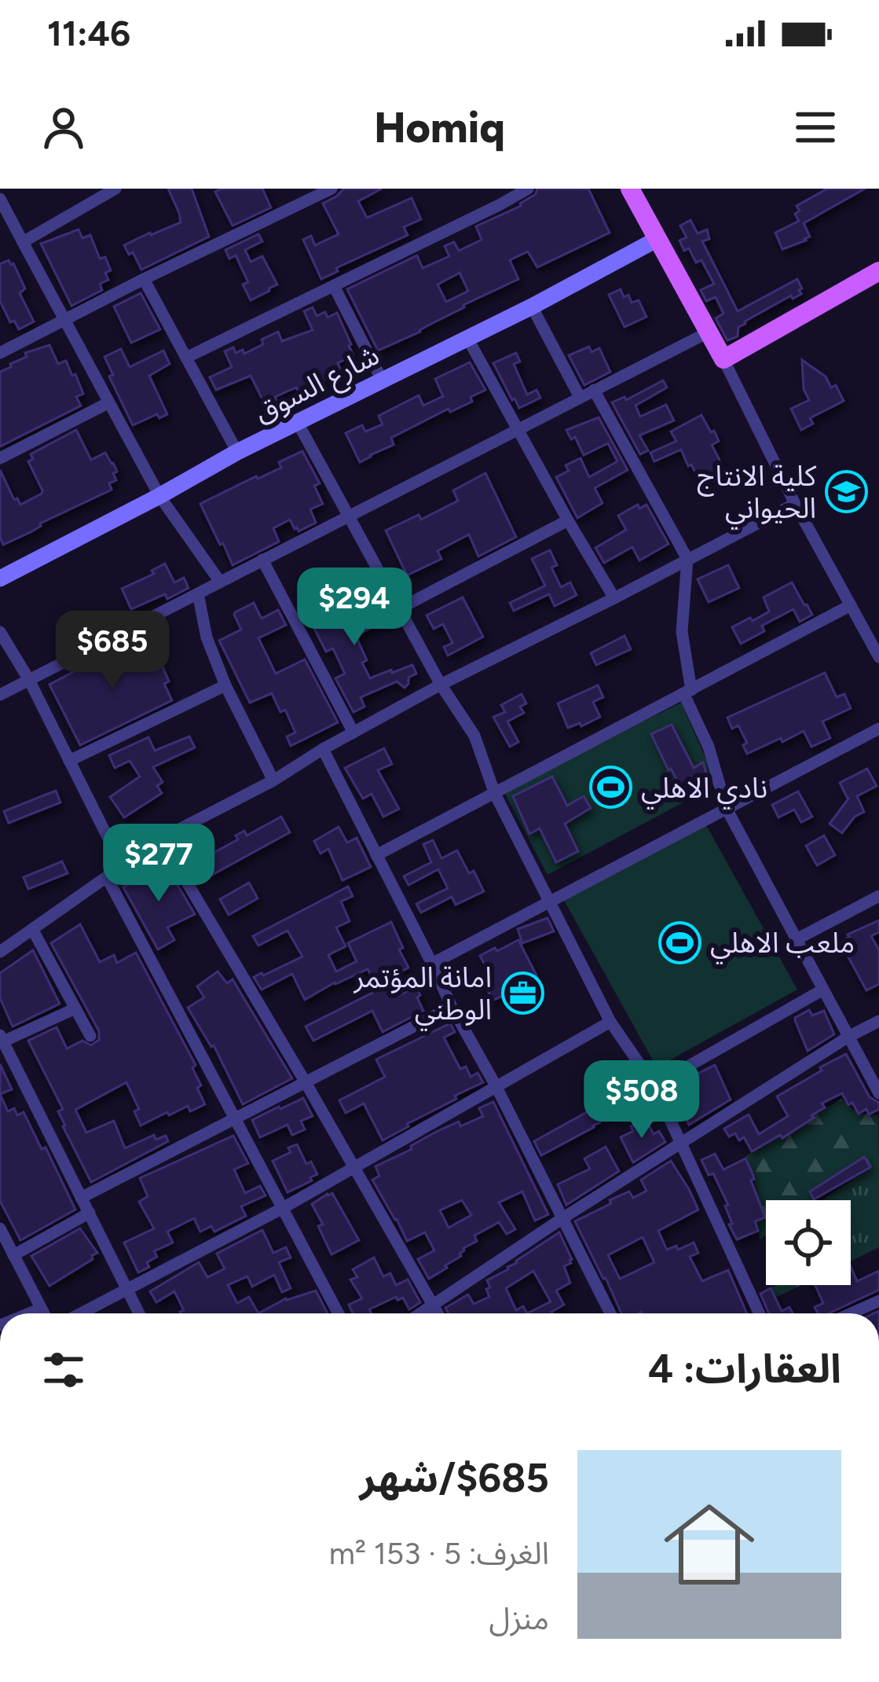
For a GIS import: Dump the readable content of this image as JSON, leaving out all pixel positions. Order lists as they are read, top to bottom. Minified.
{"streets":{"street":["شارع السوق"]},"places":{"school or university":["كلية الانتاج الحيواني"],"sports":["نادي الاهلي","ملعب الاهلي"],"office":["امانة المؤتمر الوطني"]},"page":{"status":"11:46","header":"Homiq","price":["$294","$685","$277","$508"],"heading":"العقارات: 4","list":[{"name":"$685/شهر","note":"الغرف: 5 · 153 m² · منزل"}]}}
